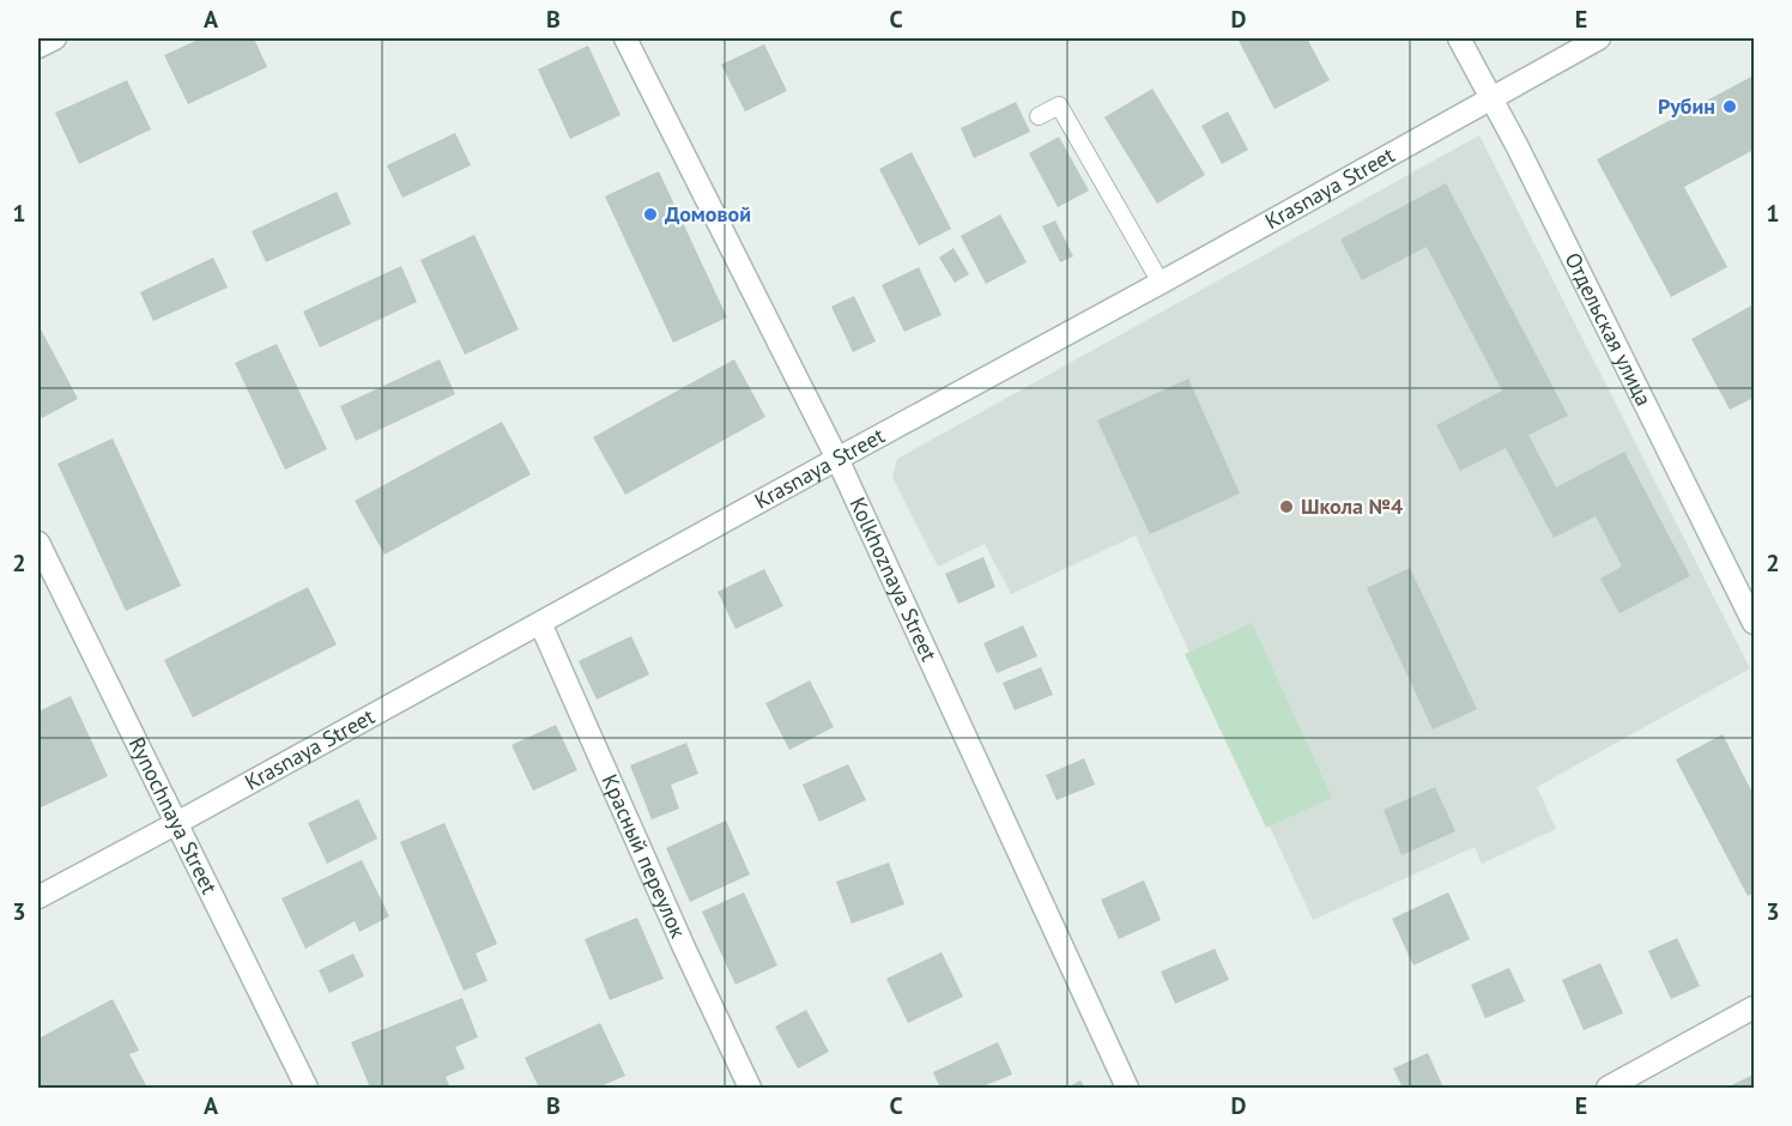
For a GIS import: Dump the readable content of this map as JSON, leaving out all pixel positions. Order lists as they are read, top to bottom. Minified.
{"streets":{"street":["Krasnaya Street","Отдельская улица","Kolkhoznaya Street","Rynochnaya Street","Красный переулок"]},"crossings":[["Krasnaya Street","Отдельская улица"],["Krasnaya Street","Kolkhoznaya Street"],["Krasnaya Street","Rynochnaya Street"],["Krasnaya Street","Красный переулок"]],"places":["Рубин","Домовой","Школа №4"],"grid":{"columns":["A","B","C","D","E"],"rows":["1","2","3"]}}
